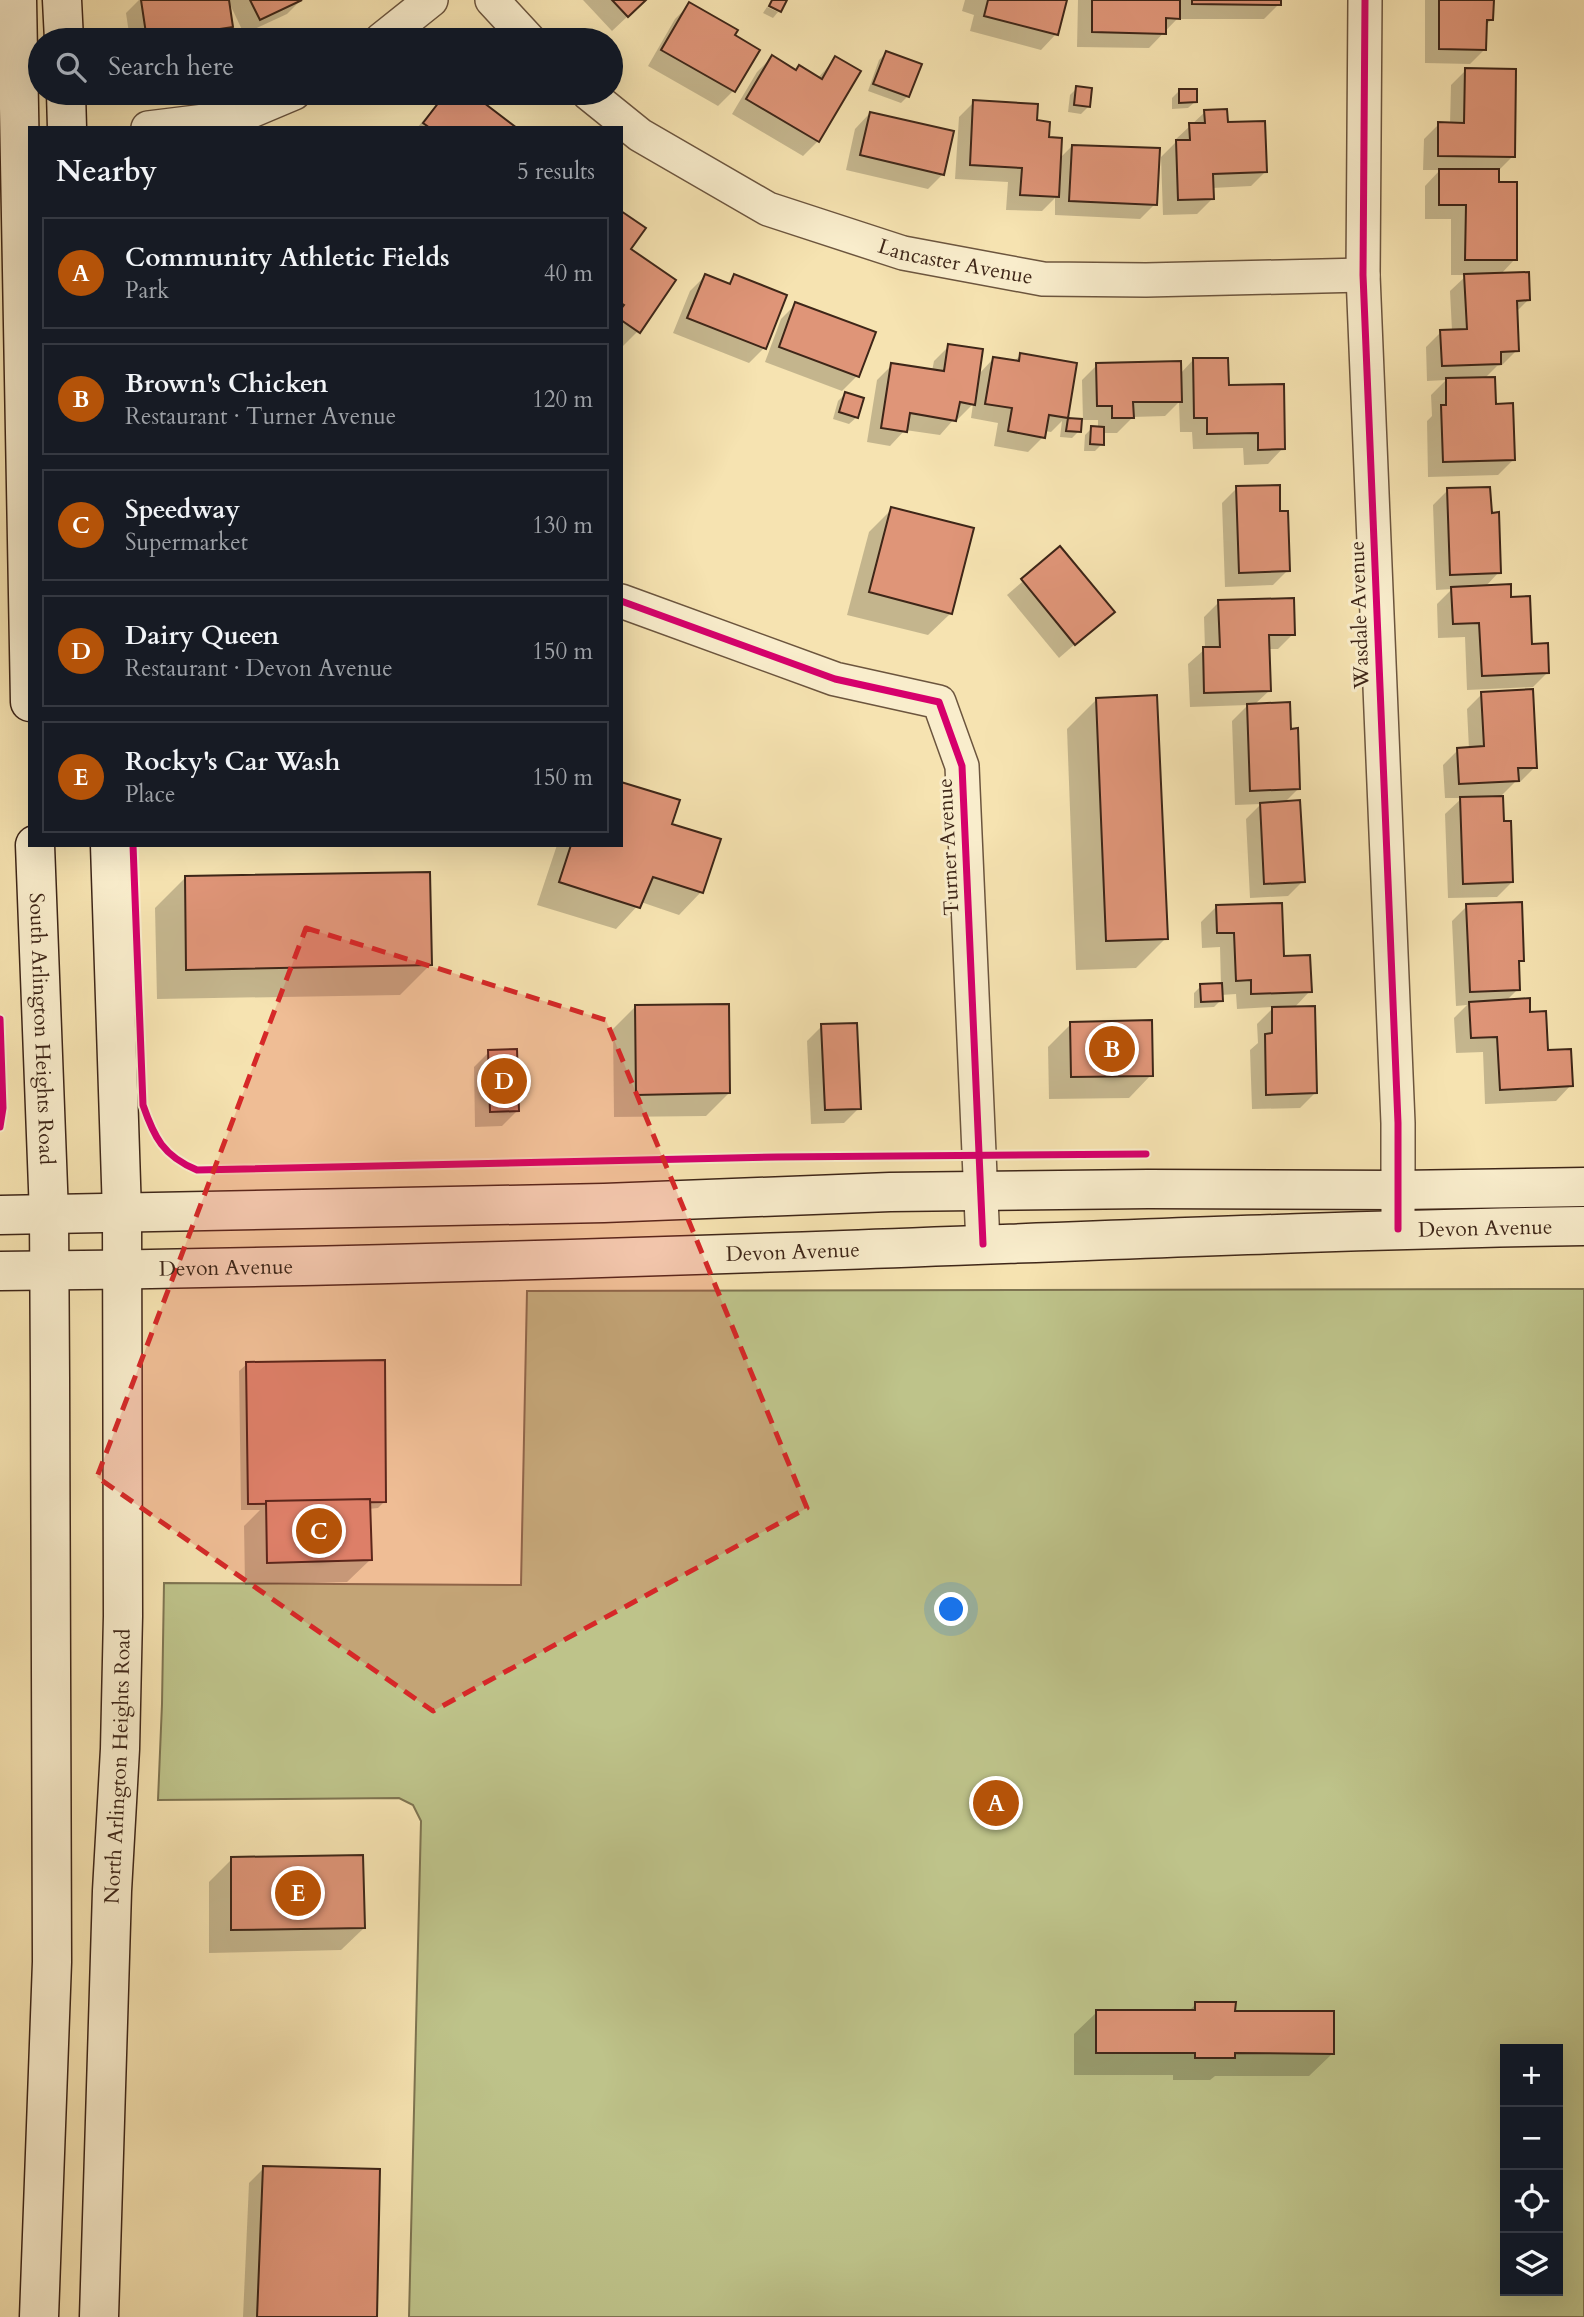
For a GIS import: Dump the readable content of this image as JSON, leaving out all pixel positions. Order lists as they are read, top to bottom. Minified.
{"streets":{"main road":["South Arlington Heights Road","Devon Avenue","North Arlington Heights Road"],"street":["Lancaster Avenue","Wasdale Avenue","Turner Avenue"]},"crossings":[["Lancaster Avenue","Wasdale Avenue"],["Wasdale Avenue","Devon Avenue"],["Turner Avenue","Devon Avenue"],["South Arlington Heights Road","Devon Avenue"],["Devon Avenue","North Arlington Heights Road"]],"page":{"search":"Search here","heading":["Nearby","5 results"],"list":[{"mark":"A","name":"Community Athletic Fields","note":"Park","value":"40 m"},{"mark":"B","name":"Brown's Chicken","note":"Restaurant · Turner Avenue","value":"120 m"},{"mark":"C","name":"Speedway","note":"Supermarket","value":"130 m"},{"mark":"D","name":"Dairy Queen","note":"Restaurant · Devon Avenue","value":"150 m"},{"mark":"E","name":"Rocky's Car Wash","note":"Place","value":"150 m"}],"pins":["B","D","C","A","E"],"map_buttons":["+","−"]}}
